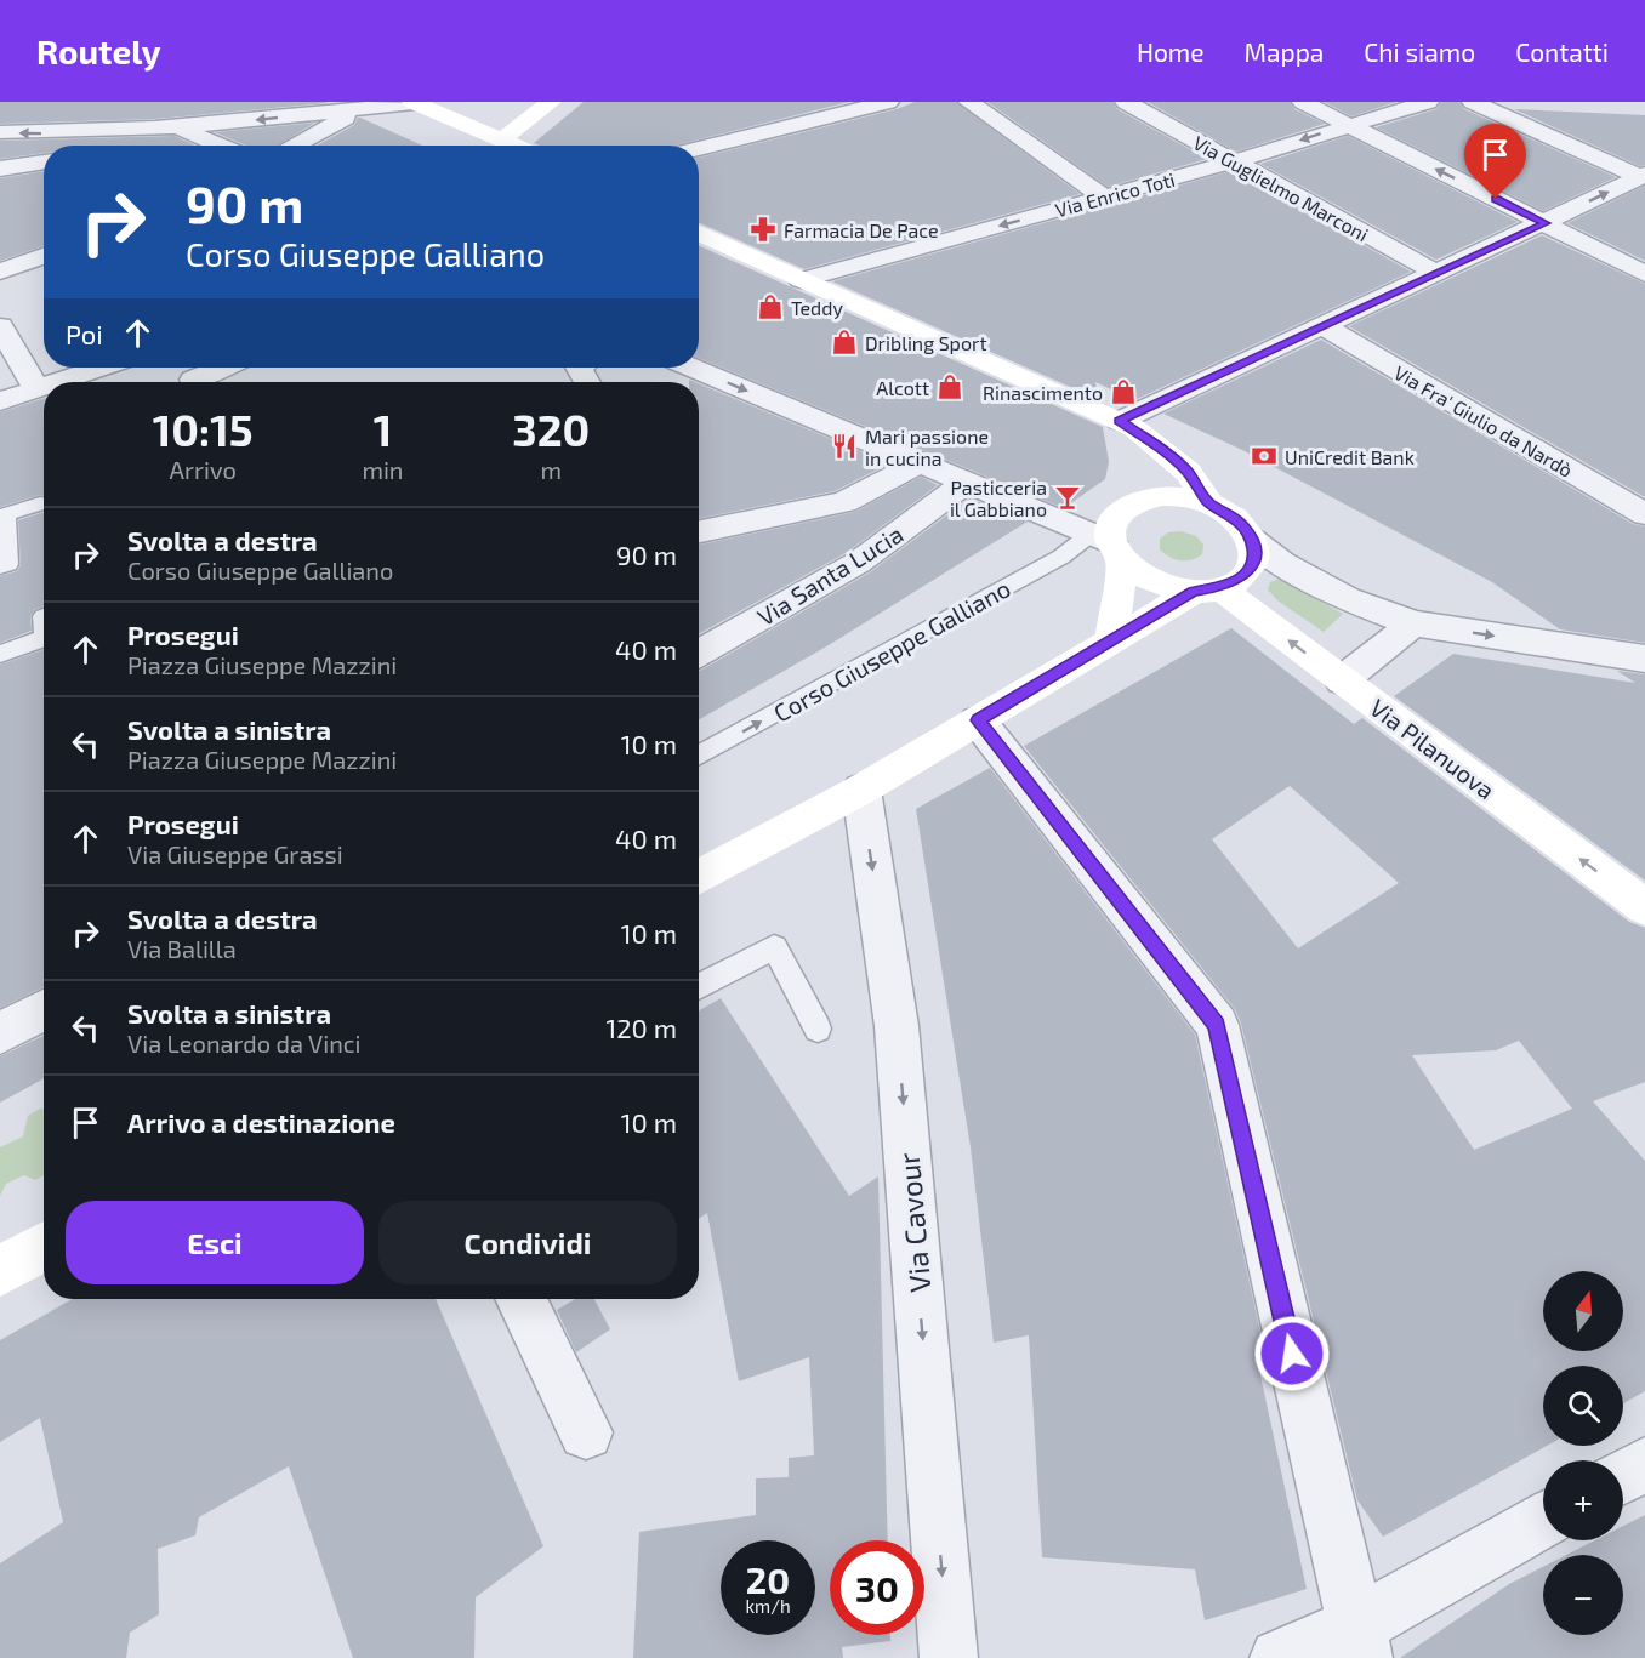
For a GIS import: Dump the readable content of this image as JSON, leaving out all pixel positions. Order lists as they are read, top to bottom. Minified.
{"streets":{"street":["Via Guglielmo Marconi","Via Enrico Toti","Via Fra' Giulio da Nardò","Via Santa Lucia","Via Pilanuova","Via Cavour"],"lane":["Corso Giuseppe Galliano"]},"crossings":[["Via Guglielmo Marconi","Via Enrico Toti"],["Corso Giuseppe Galliano","Via Pilanuova"]],"one_way":["Corso Giuseppe Galliano"],"places":{"pharmacy":["Farmacia De Pace"],"shop":["Teddy","Dribling Sport","Alcott","Rinascimento"],"restaurant":["Mari passione in cucina"],"bank":["UniCredit Bank"],"bar":["Pasticceria il Gabbiano"]},"north":"top","page":{"header":"Routely","nav":["Home","Mappa","Chi siamo","Contatti"],"turn":["90 m","Corso Giuseppe Galliano"],"then":"Poi","eta":["10:15","Arrivo","1","min","320","m"],"list":[{"name":"Svolta a destra","note":"Corso Giuseppe Galliano","value":"90 m"},{"name":"Prosegui","note":"Piazza Giuseppe Mazzini","value":"40 m"},{"name":"Svolta a sinistra","note":"Piazza Giuseppe Mazzini","value":"10 m"},{"name":"Prosegui","note":"Via Giuseppe Grassi","value":"40 m"},{"name":"Svolta a destra","note":"Via Balilla","value":"10 m"},{"name":"Svolta a sinistra","note":"Via Leonardo da Vinci","value":"120 m"},{"name":"Arrivo a destinazione","value":"10 m"}],"buttons":["Esci","Condividi"],"map_buttons":["+","−"],"speed":"20 km/h","limit":"30"}}
